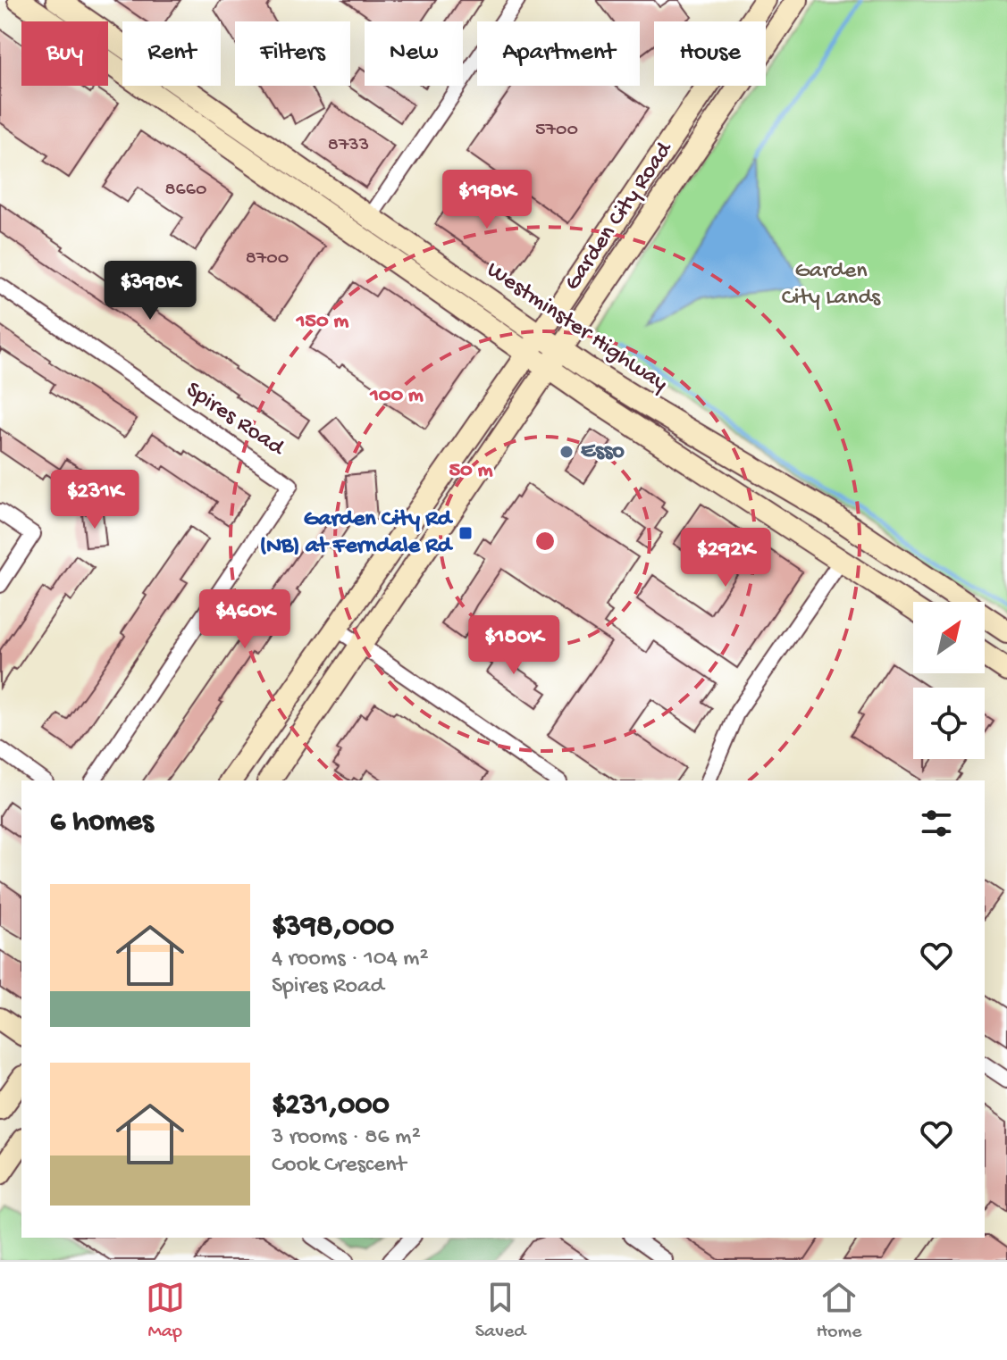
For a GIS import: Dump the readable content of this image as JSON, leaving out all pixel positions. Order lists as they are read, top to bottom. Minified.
{"streets":{"main road":["Garden City Road","Westminster Highway"],"street":["Spires Road"]},"crossings":[["Garden City Road","Westminster Highway"]],"parks":["Garden City Lands"],"places":{"other":["Esso"],"transit":["Garden City Rd (NB) at Ferndale Rd"]},"house_numbers":["5700","8733","8660","8700"],"north":"top right","page":{"chip":["Buy","Rent","Filters","New","Apartment","House"],"price":["$198K","$398K","$231K","$292K","$460K","$180K"],"heading":"6 homes","list":[{"name":"$398,000","note":"4 rooms · 104 m² · Spires Road"},{"name":"$231,000","note":"3 rooms · 86 m² · Cook Crescent"}],"tabs":["Map","Saved","Home"]},"rings":["150 m","100 m","50 m"]}
